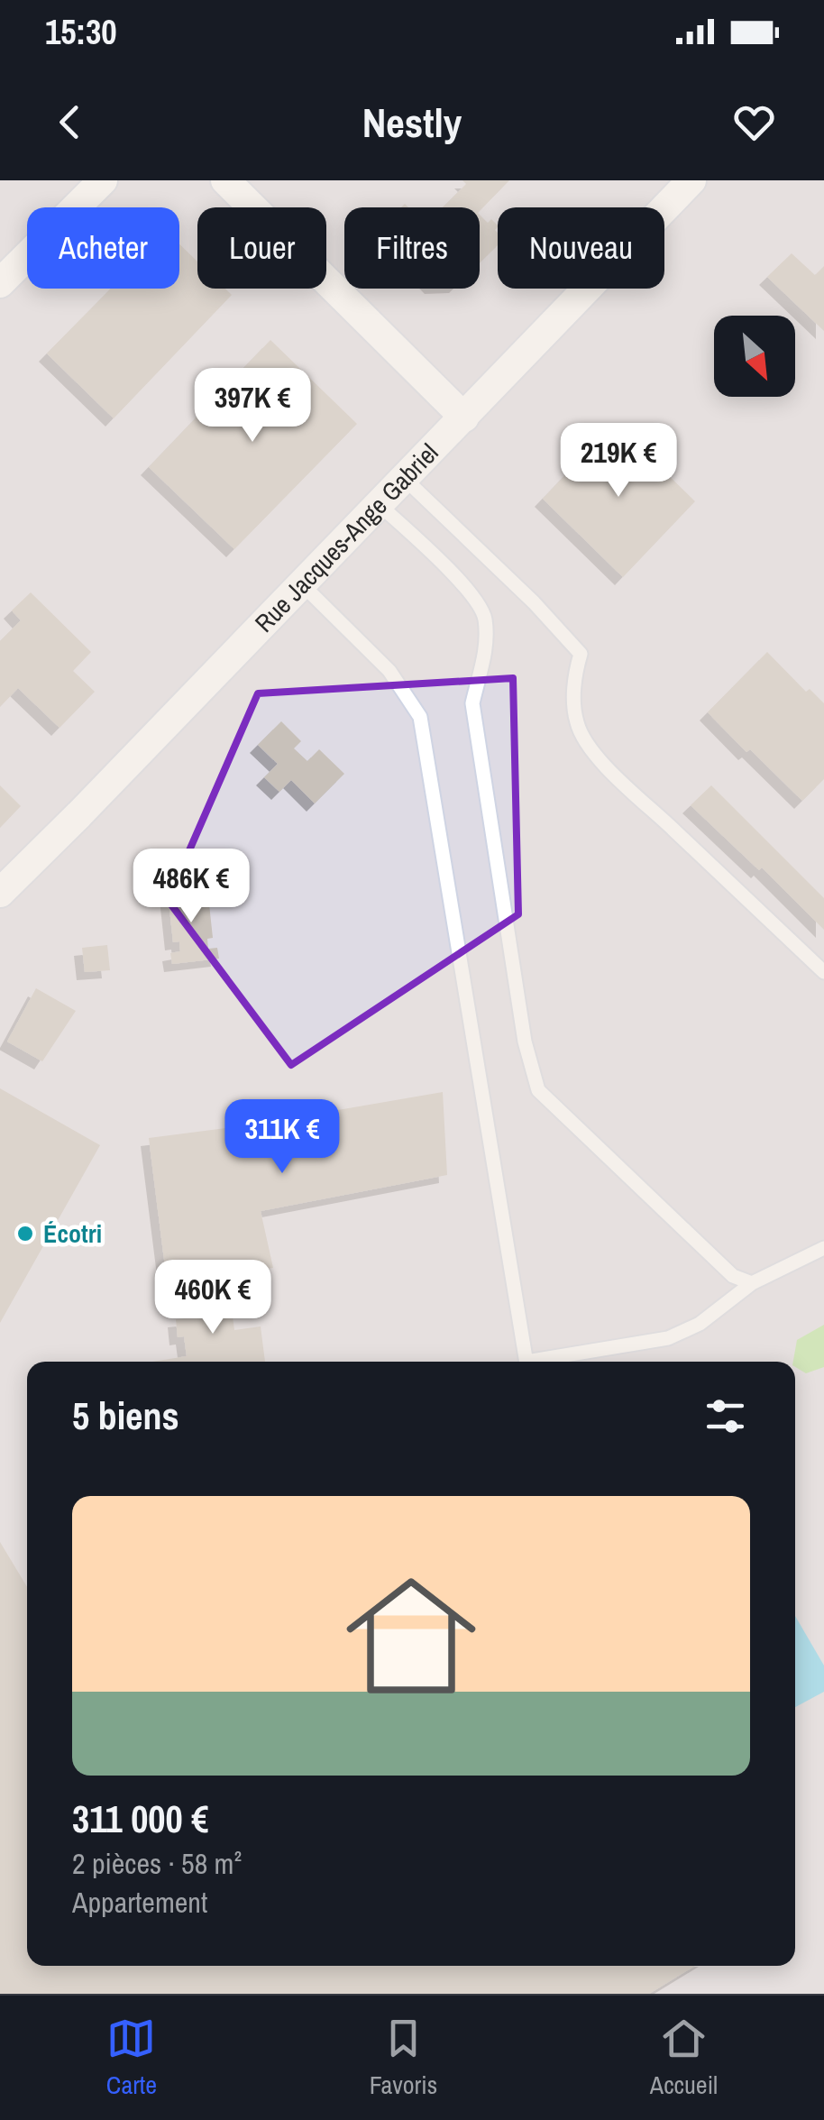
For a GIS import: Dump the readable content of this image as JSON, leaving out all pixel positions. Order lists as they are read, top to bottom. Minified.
{"streets":{"street":["Rue Jacques-Ange Gabriel"]},"places":["Écotri"],"north":"bottom right","page":{"status":"15:30","header":"Nestly","chip":["Acheter","Louer","Filtres","Nouveau"],"price":["397K €","219K €","486K €","311K €","460K €"],"heading":"5 biens","list":[{"name":"311 000 €","note":"2 pièces · 58 m² · Appartement"}],"tabs":["Carte","Favoris","Accueil"]}}
